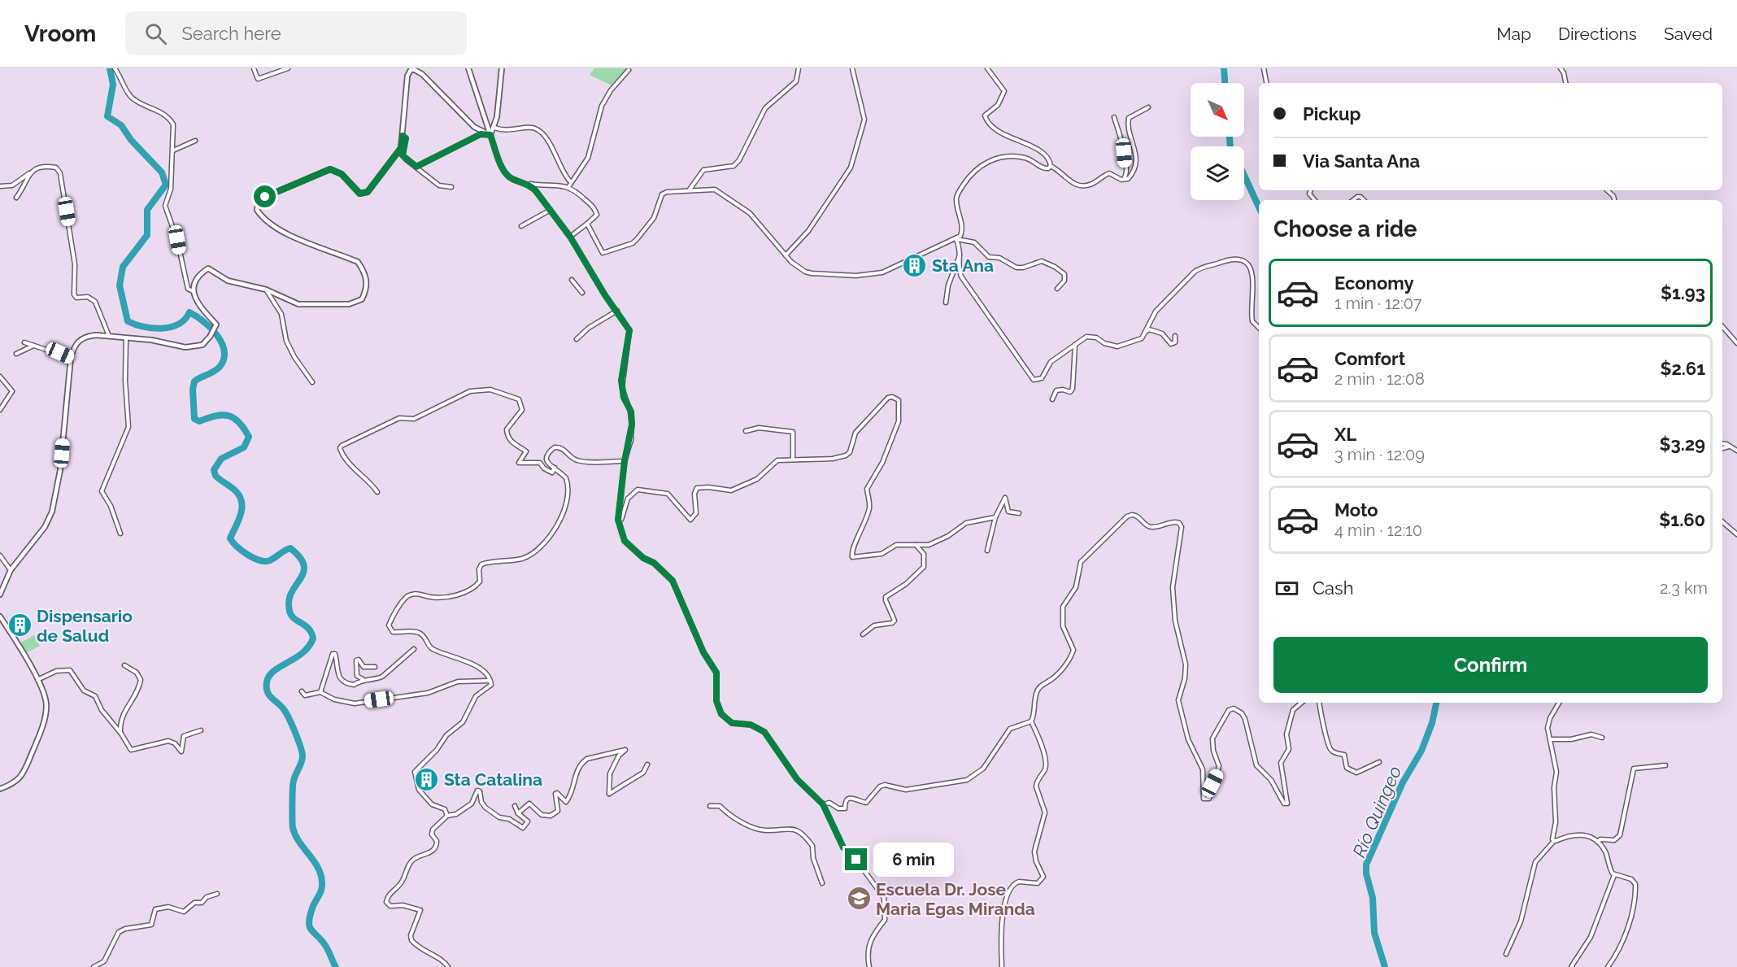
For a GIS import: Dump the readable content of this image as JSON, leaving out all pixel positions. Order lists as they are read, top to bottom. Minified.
{"water":["Río Quingeo"],"places":{"building":["Sta Ana","Dispensario de Salud","Sta Catalina"],"school or university":["Escuela Dr. Jose Maria Egas Miranda"]},"north":"bottom right","page":{"header":"Vroom","search":"Search here","nav":["Map","Directions","Saved"],"banner":["Pickup","Via Santa Ana"],"heading":"Choose a ride","list":[{"name":"Economy","note":"1 min · 12:07","value":"$1.93"},{"name":"Comfort","note":"2 min · 12:08","value":"$2.61"},{"name":"XL","note":"3 min · 12:09","value":"$3.29"},{"name":"Moto","note":"4 min · 12:10","value":"$1.60"}],"pay":["Cash","2.3 km"],"buttons":"Confirm","bubble":"6 min"}}
